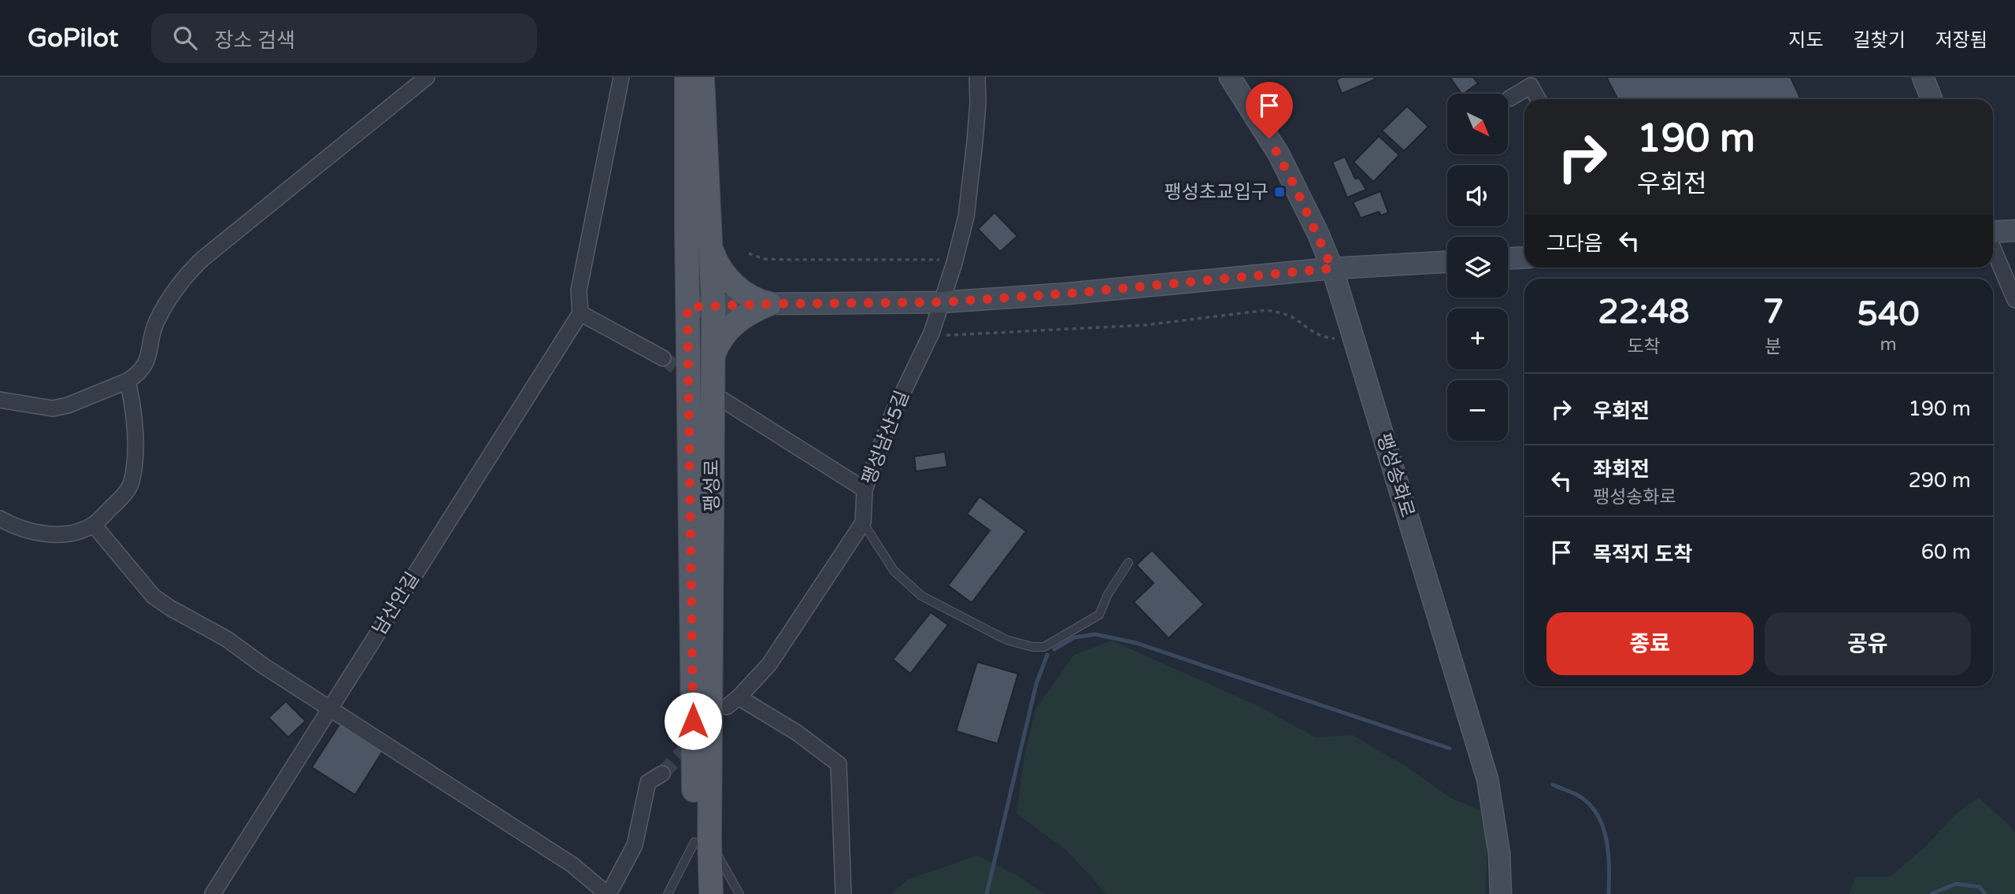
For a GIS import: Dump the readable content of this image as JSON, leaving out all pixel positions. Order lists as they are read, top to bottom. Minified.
{"streets":{"main road":["팽성로"],"street":["팽성남산5길","팽성송화로","남산안길"]},"places":{"transit":["팽성초교입구"]},"north":"bottom right","page":{"header":"GoPilot","search":"장소 검색","nav":["지도","길찾기","저장됨"],"map_buttons":["+","−"],"turn":["190 m","우회전"],"then":"그다음","eta":["22:48","도착","7","분","540","m"],"list":[{"name":"우회전","value":"190 m"},{"name":"좌회전","note":"팽성송화로","value":"290 m"},{"name":"목적지 도착","value":"60 m"}],"buttons":["종료","공유"]}}
